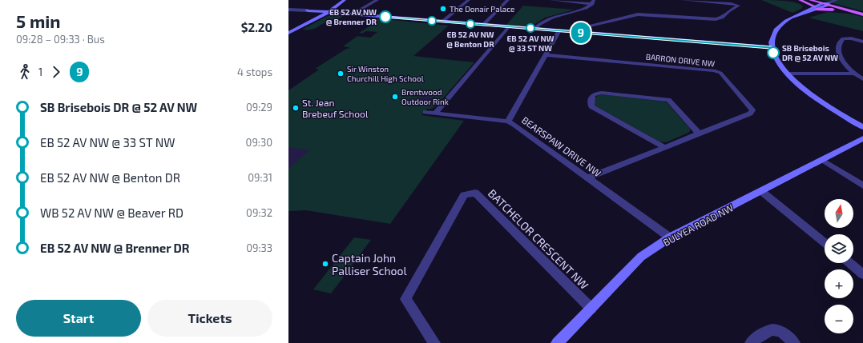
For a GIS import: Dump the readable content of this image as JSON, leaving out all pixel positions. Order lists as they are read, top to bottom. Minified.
{"streets":{"street":["BARRON DRIVE NW","BEARSPAW DRIVE NW","BULYEA ROAD NW","BATCHELOR CRESCENT NW"]},"crossings":[["BARRON DRIVE NW","BEARSPAW DRIVE NW"],["BEARSPAW DRIVE NW","BULYEA ROAD NW"],["BULYEA ROAD NW","BATCHELOR CRESCENT NW"]],"places":["The Donair Palace","EB 52 AV NW @ Brenner DR","EB 52 AV NW @ Benton DR","EB 52 AV NW @ 33 ST NW","SB Brisebois DR @ 52 AV NW","Sir Winston Churchill High School","Brentwood Outdoor Rink","St. Jean Brebeuf School","Captain John Palliser School"],"lines":["bus line 9"],"north":"top","page":{"heading":["5 min","09:28 – 09:33 · Bus","$2.20"],"on_map":"9","legs":["1","9","4 stops"],"list":[{"name":"SB Brisebois DR @ 52 AV NW","value":"09:29"},{"name":"EB 52 AV NW @ 33 ST NW","value":"09:30"},{"name":"EB 52 AV NW @ Benton DR","value":"09:31"},{"name":"WB 52 AV NW @ Beaver RD","value":"09:32"},{"name":"EB 52 AV NW @ Brenner DR","value":"09:33"}],"map_buttons":["+","−"],"buttons":["Start","Tickets"]}}
